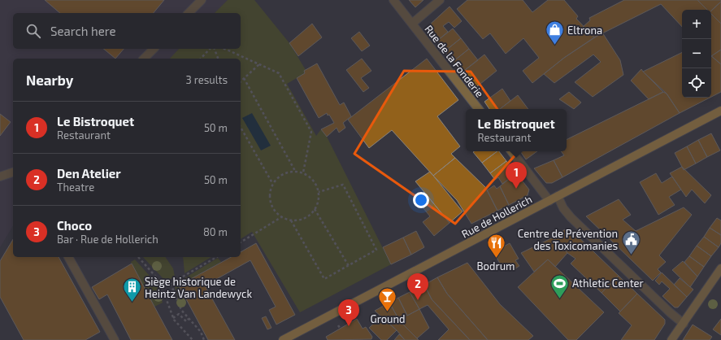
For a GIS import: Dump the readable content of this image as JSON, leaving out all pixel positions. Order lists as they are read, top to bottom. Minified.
{"streets":{"main road":["Rue de Hollerich"],"street":["Rue de la Fonderie"]},"places":{"shop":["Eltrona"],"public building":["Centre de Prévention des Toxicomanies"],"restaurant":["Bodrum"],"sports":["Athletic Center"],"building":["Siège historique de Heintz Van Landewyck"],"bar":["Ground"]},"page":{"map_buttons":["+","−"],"search":"Search here","heading":["Nearby","3 results"],"list":[{"mark":"1","name":"Le Bistroquet","note":"Restaurant","value":"50 m"},{"mark":"2","name":"Den Atelier","note":"Theatre","value":"50 m"},{"mark":"3","name":"Choco","note":"Bar · Rue de Hollerich","value":"80 m"}],"popup":["Le Bistroquet","Restaurant"],"pins":["1","2","3"]}}
